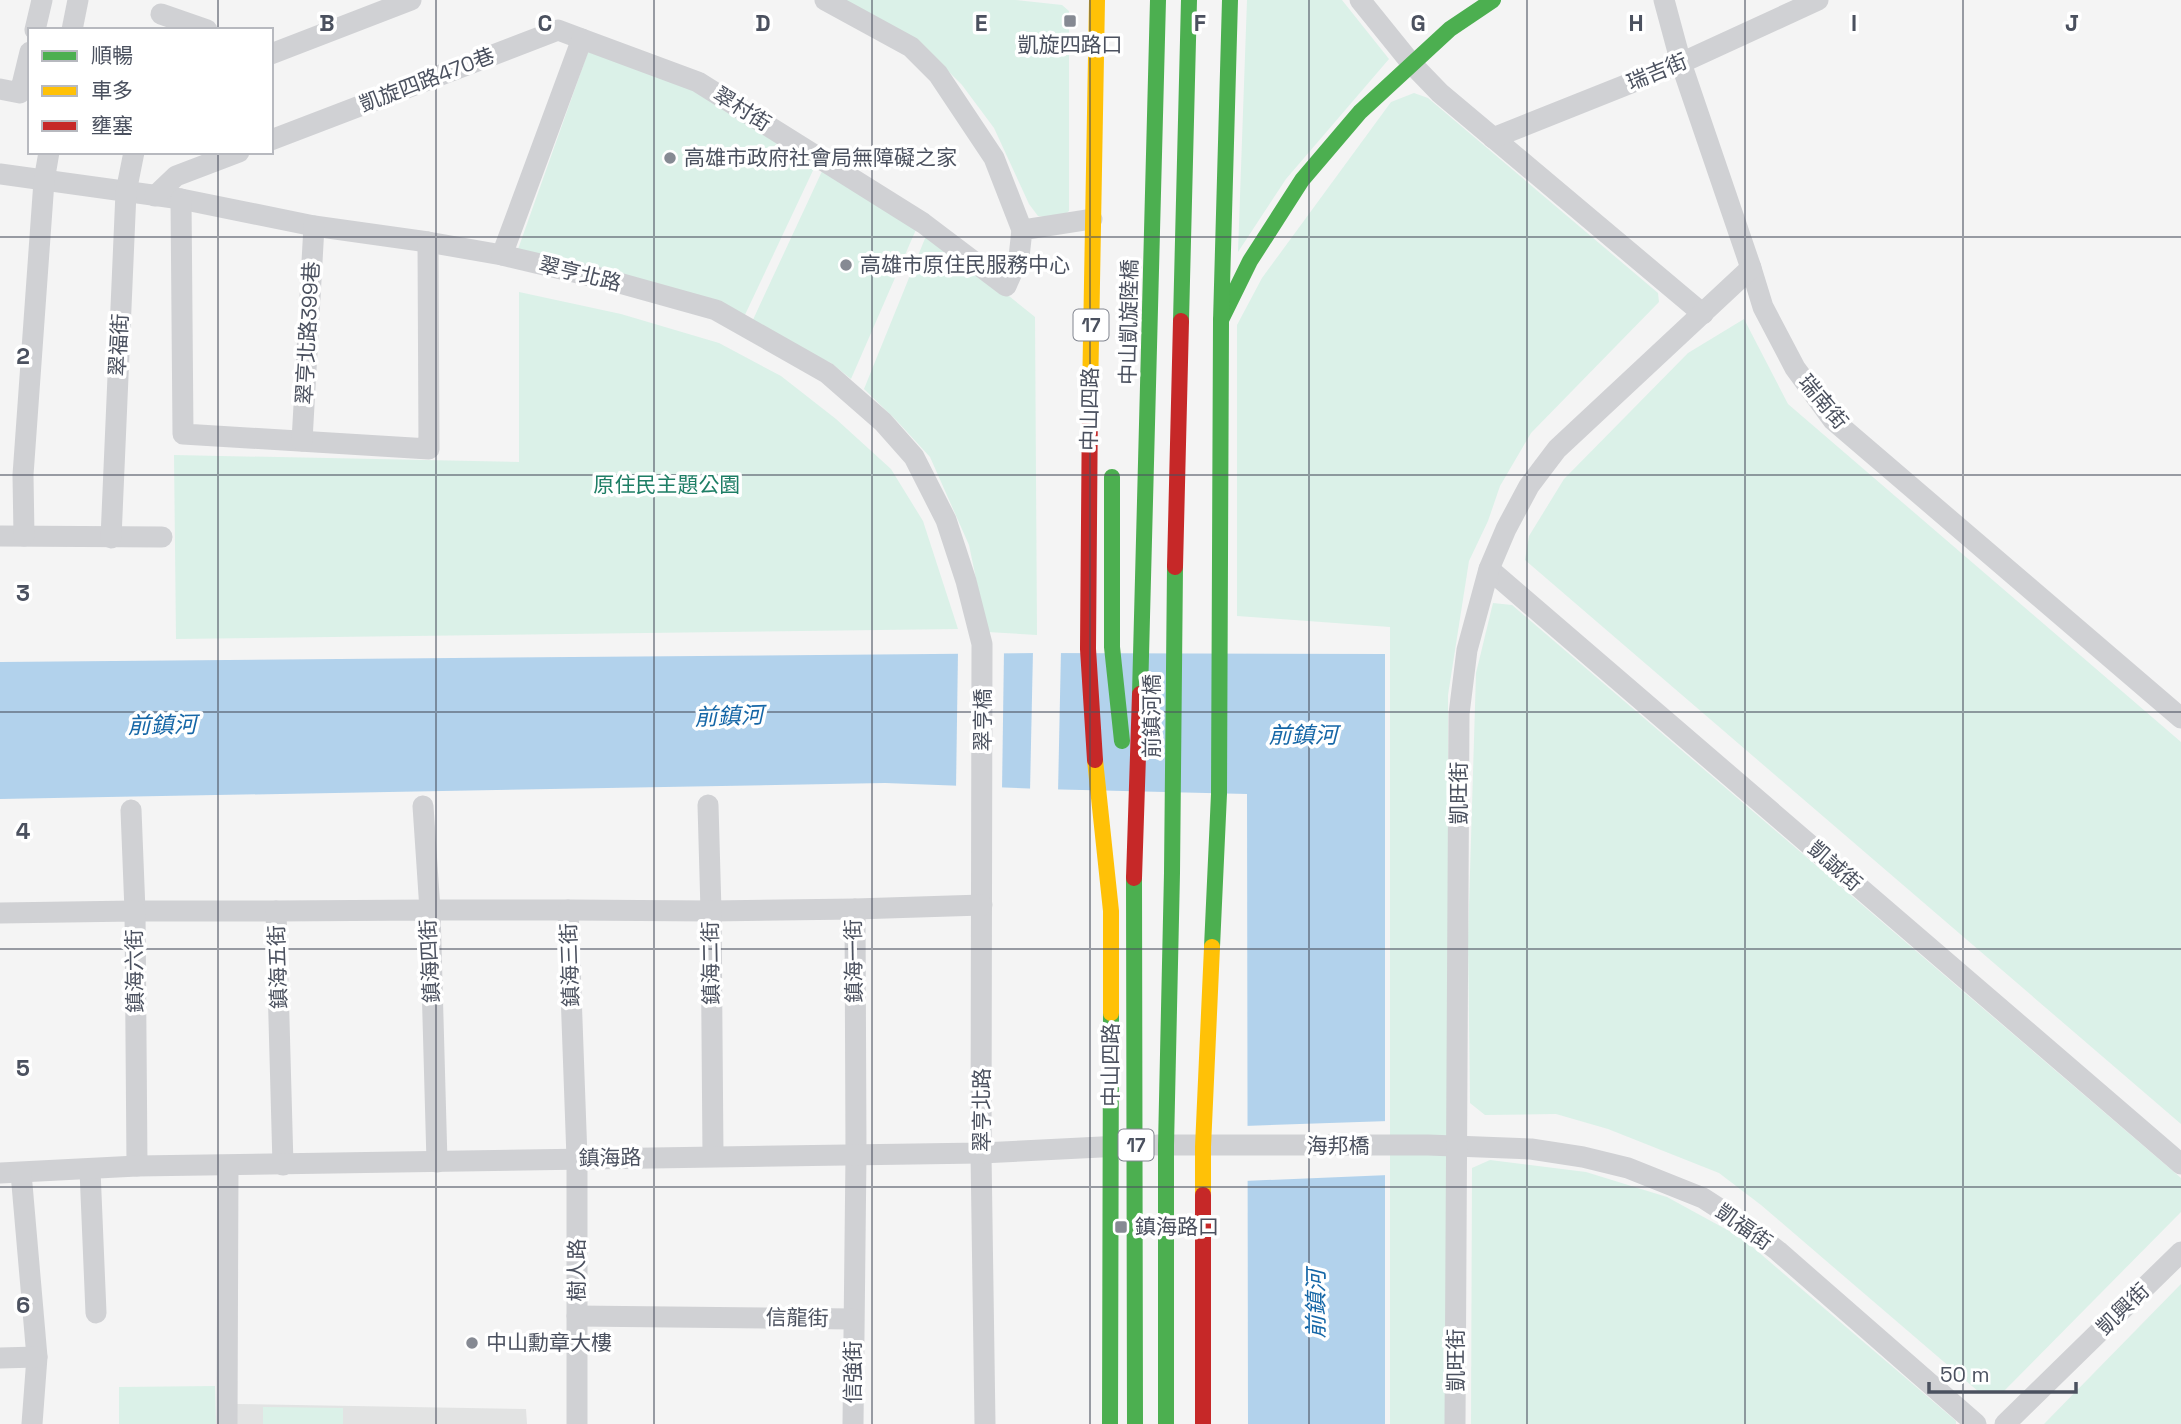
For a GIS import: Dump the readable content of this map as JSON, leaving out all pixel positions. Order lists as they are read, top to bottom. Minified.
{"streets":{"main road":["中山凱旋陸橋","17","中山四路","前鎮河橋"],"street":["瑞吉街","凱旋四路470巷","翠村街","翠亨北路","翠亨北路399巷","翠福街","瑞南街","翠亨橋","凱旺街","凱誠街","鎮海四街","鎮海一街","鎮海二街","鎮海三街","鎮海五街","鎮海六街","海邦橋","鎮海路","凱福街","樹人路","凱興街","信龍街","信強街"]},"crossings":[["瑞吉街","瑞南街"],["凱旋四路470巷","翠村街"],["翠亨北路","翠亨北路399巷"],["翠亨北路","翠福街"],["翠亨北路","翠亨橋"],["翠亨北路","鎮海路"],["中山凱旋陸橋","前鎮河橋"],["17","前鎮河橋"],["17","鎮海路"],["瑞南街","凱旺街"],["中山四路","前鎮河橋"],["中山四路","鎮海路"],["凱旺街","凱誠街"],["凱旺街","海邦橋"],["凱旺街","凱福街"],["鎮海四街","鎮海三街"],["鎮海四街","鎮海五街"],["鎮海四街","鎮海路"],["鎮海一街","鎮海二街"],["鎮海一街","鎮海路"],["鎮海一街","信龍街"],["鎮海二街","鎮海三街"],["鎮海二街","鎮海路"],["鎮海三街","鎮海路"],["鎮海三街","樹人路"],["鎮海五街","鎮海六街"],["鎮海五街","鎮海路"],["鎮海六街","鎮海路"],["海邦橋","鎮海路"],["海邦橋","凱福街"],["鎮海路","樹人路"],["鎮海路","信龍街"],["樹人路","信龍街"],["信龍街","信強街"]],"water":["前鎮河"],"parks":["原住民主題公園"],"places":{"transit":["凱旋四路口","鎮海路口"],"other":["高雄市政府社會局無障礙之家","高雄市原住民服務中心","中山勳章大樓"]},"legend":["順暢","車多","壅塞"],"scale_bar":"50 m","grid":{"columns":["B","C","D","E","F","G","H","I","J"],"rows":["2","3","4","5","6"]}}
